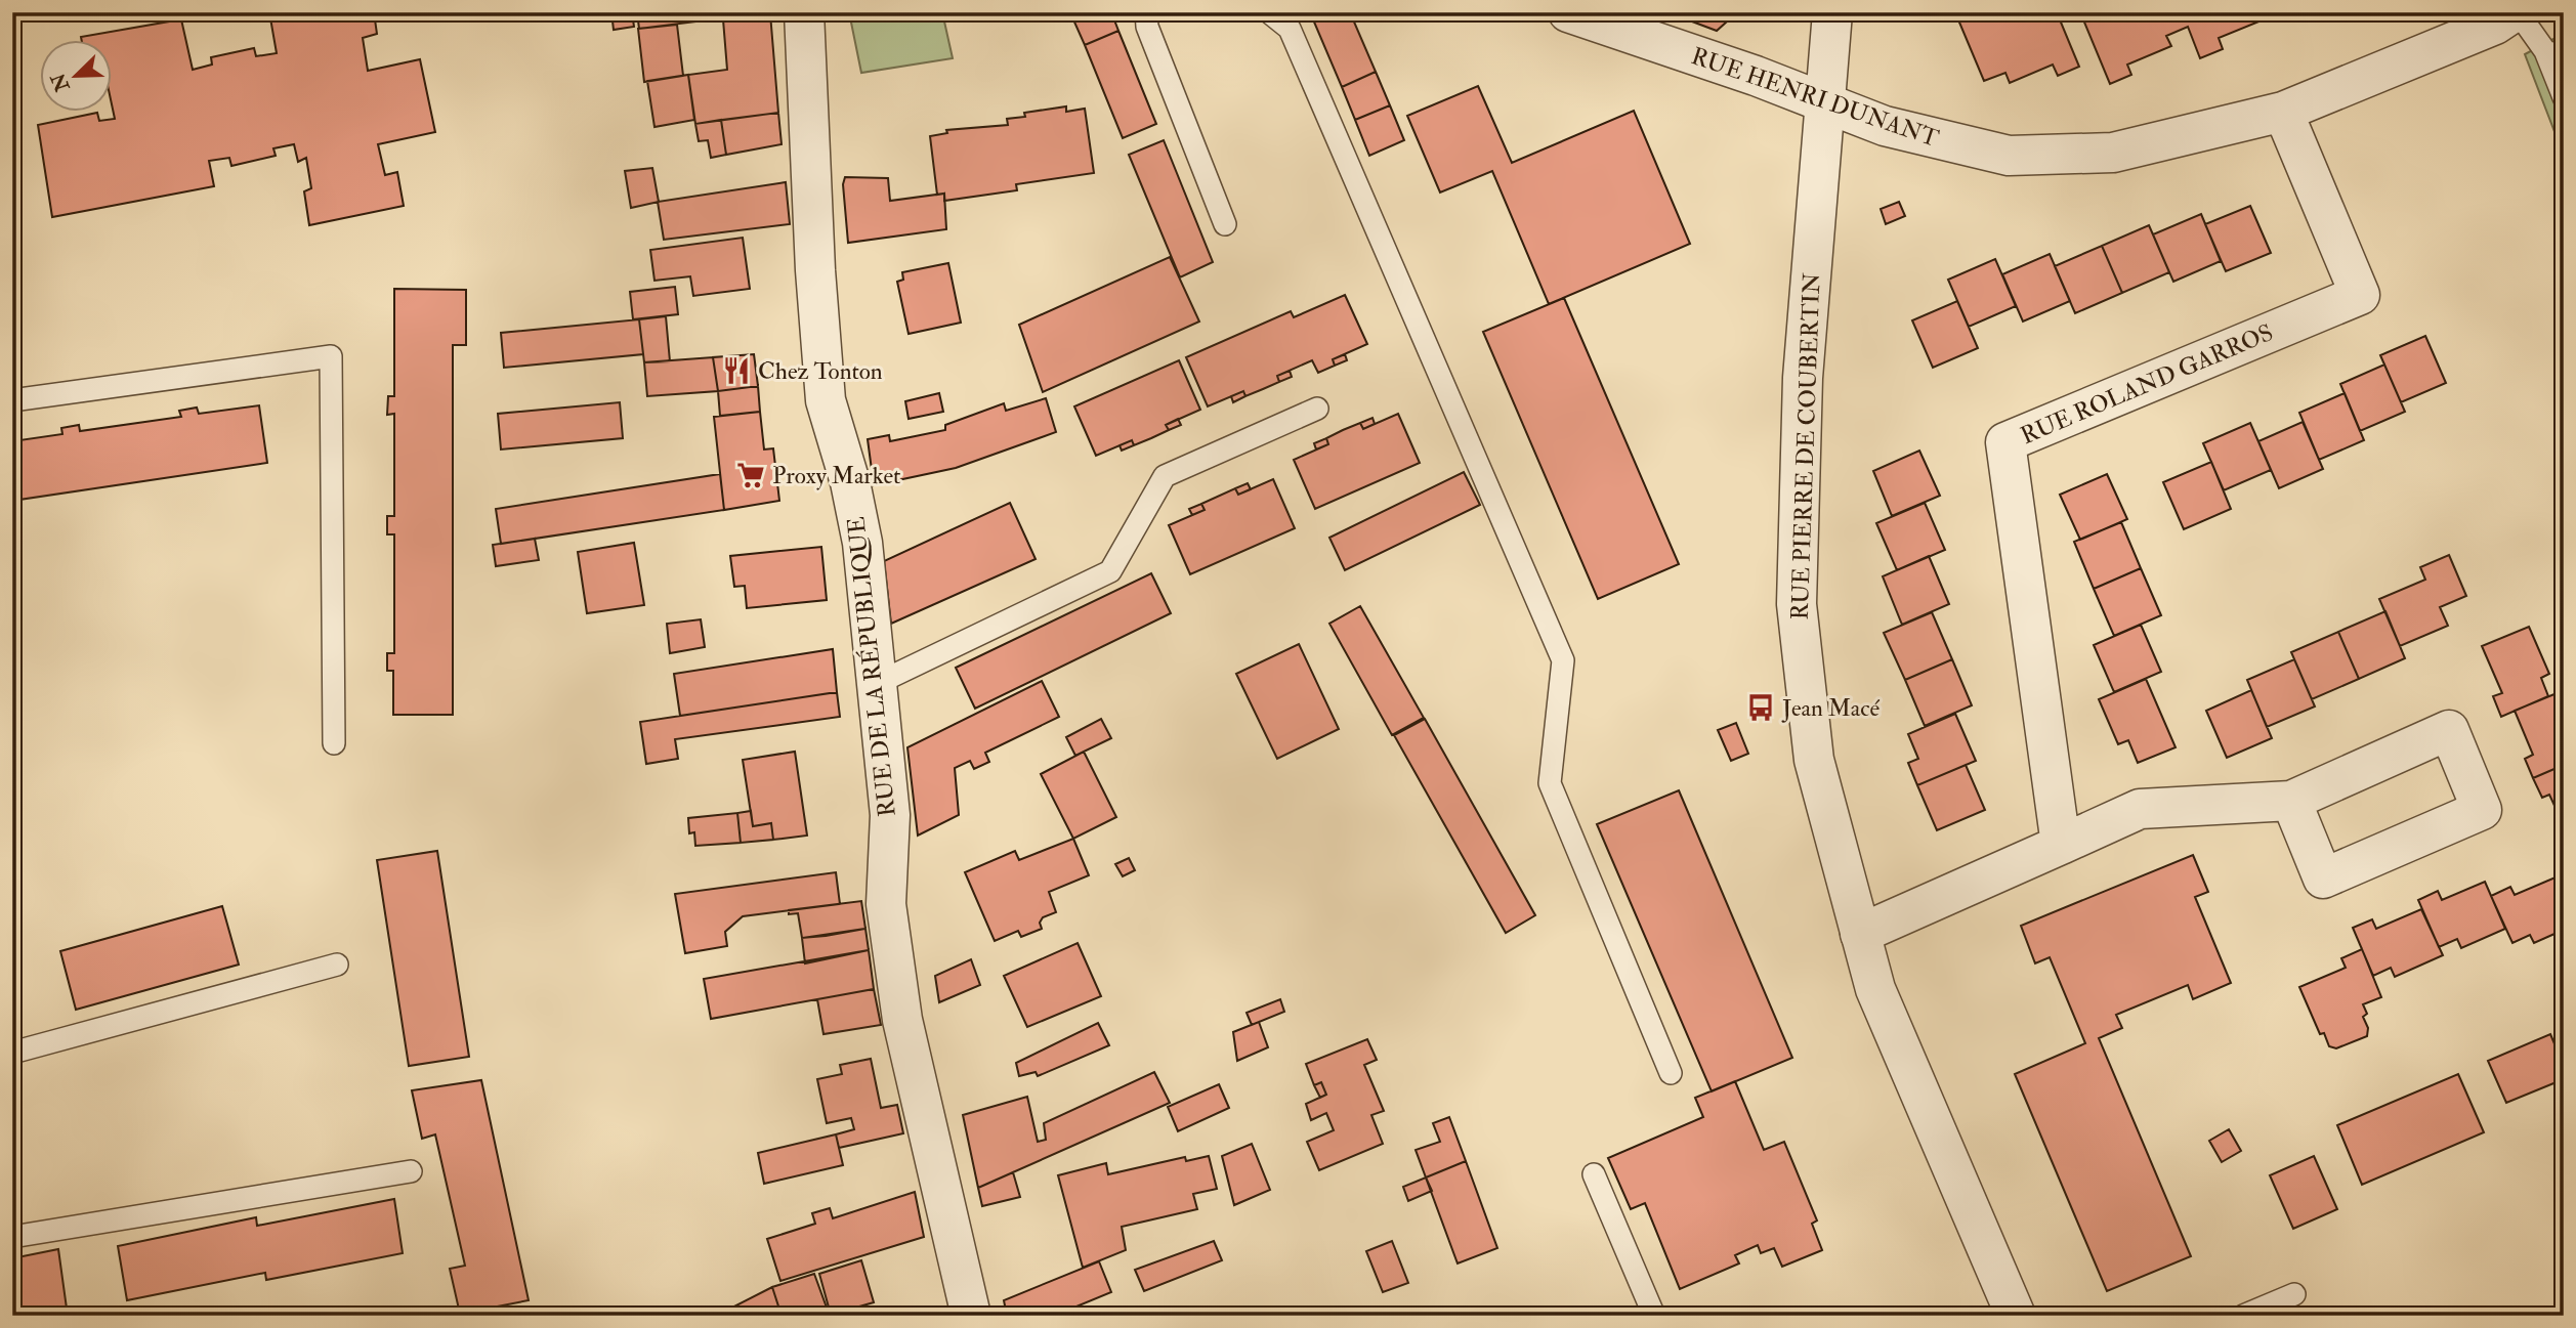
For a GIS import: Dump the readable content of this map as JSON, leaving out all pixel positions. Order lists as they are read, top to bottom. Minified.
{"streets":{"street":["RUE HENRI DUNANT","RUE ROLAND GARROS","RUE PIERRE DE COUBERTIN","RUE DE LA RÉPUBLIQUE"]},"crossings":[["RUE HENRI DUNANT","RUE ROLAND GARROS"],["RUE HENRI DUNANT","RUE PIERRE DE COUBERTIN"]],"places":{"restaurant":["Chez Tonton"],"supermarket":["Proxy Market"],"bus stop":["Jean Macé"]},"north":"bottom left"}
